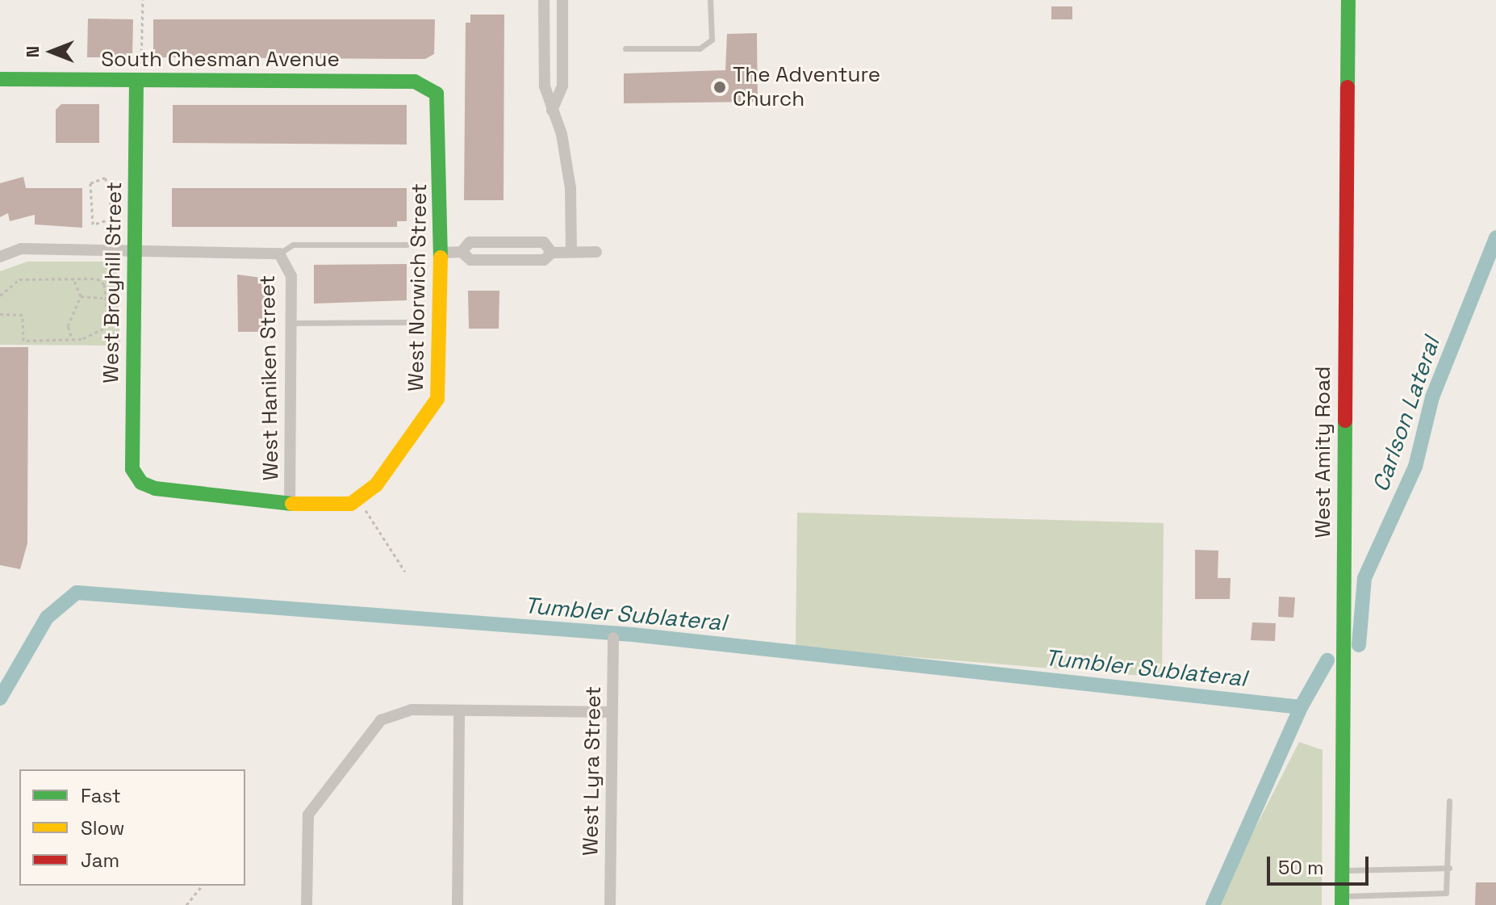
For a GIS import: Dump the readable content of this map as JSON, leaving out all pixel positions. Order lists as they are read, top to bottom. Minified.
{"streets":{"street":["South Chesman Avenue","West Broyhill Street","West Norwich Street","West Haniken Street","West Amity Road","West Lyra Street"]},"crossings":[["South Chesman Avenue","West Broyhill Street"],["South Chesman Avenue","West Norwich Street"],["West Broyhill Street","West Haniken Street"]],"water":["Carlson Lateral","Tumbler Sublateral"],"places":["The Adventure Church"],"legend":["Fast","Slow","Jam"],"scale_bar":"50 m","north":"left"}
